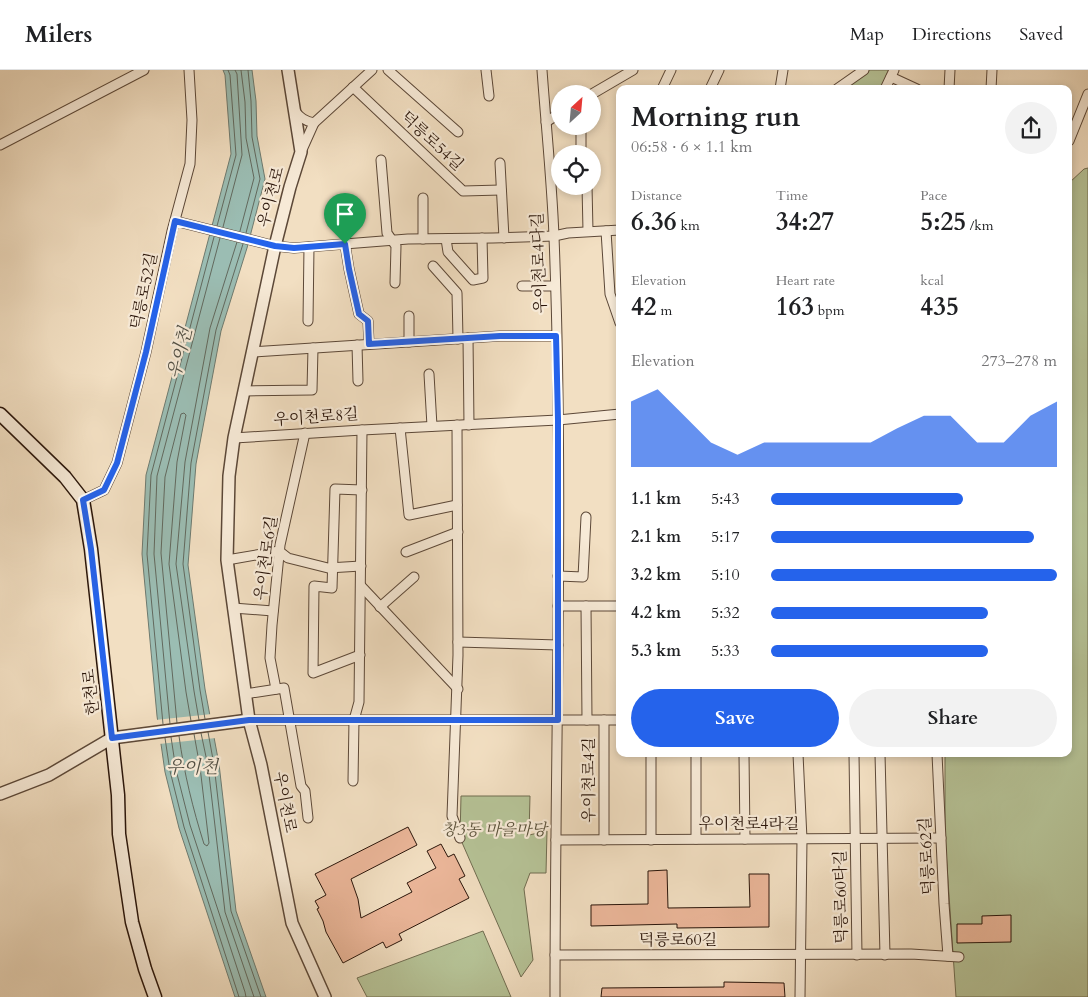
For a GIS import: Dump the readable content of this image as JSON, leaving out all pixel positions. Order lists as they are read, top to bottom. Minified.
{"streets":{"main road":["한천로"],"street":["덕릉로54길","우이천로","우이천로4다길","덕릉로52길","우이천로8길","우이천로6길","우이천로4길","우이천로4라길","덕릉로62길","덕릉로60타길","덕릉로60길"]},"crossings":[["우이천로","우이천로8길"],["우이천로","우이천로4길"],["우이천로4다길","우이천로8길"],["우이천로4다길","우이천로4길"],["덕릉로52길","한천로"],["우이천로8길","우이천로6길"],["우이천로4길","우이천로4라길"],["우이천로4라길","덕릉로62길"],["우이천로4라길","덕릉로60타길"],["덕릉로62길","덕릉로60타길"],["덕릉로60타길","덕릉로60길"]],"water":["우이천"],"parks":["창3동 마을마당"],"north":"top right","page":{"header":"Milers","nav":["Map","Directions","Saved"],"heading":["Morning run","06:58 · 6 × 1.1 km"],"stats":[["Distance","6.36 km"],["Time","34:27"],["Pace","5:25 /km"],["Elevation","42 m"],["Heart rate","163 bpm"],["kcal","435"]],"chart":["Elevation","273–278 m"],"list":[{"name":"1.1 km","note":"5:43"},{"name":"2.1 km","note":"5:17"},{"name":"3.2 km","note":"5:10"},{"name":"4.2 km","note":"5:32"},{"name":"5.3 km","note":"5:33"}],"buttons":["Save","Share"]}}
